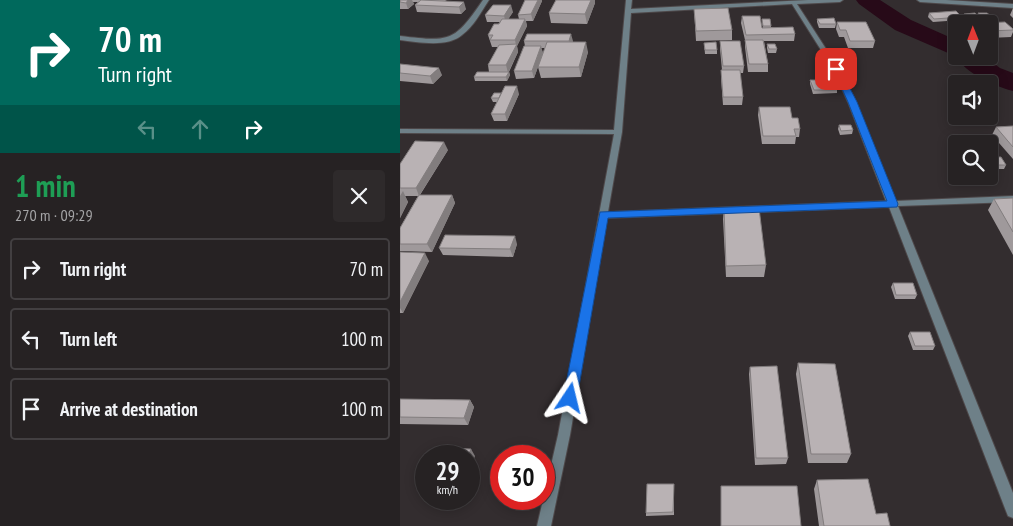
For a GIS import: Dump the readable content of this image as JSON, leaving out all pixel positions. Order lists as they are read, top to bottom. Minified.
{"north":"top","page":{"turn":["70 m","Turn right"],"heading":["1 min","270 m · 09:29"],"list":[{"name":"Turn right","value":"70 m"},{"name":"Turn left","value":"100 m"},{"name":"Arrive at destination","value":"100 m"}],"speed":"29 km/h","limit":"30"}}
